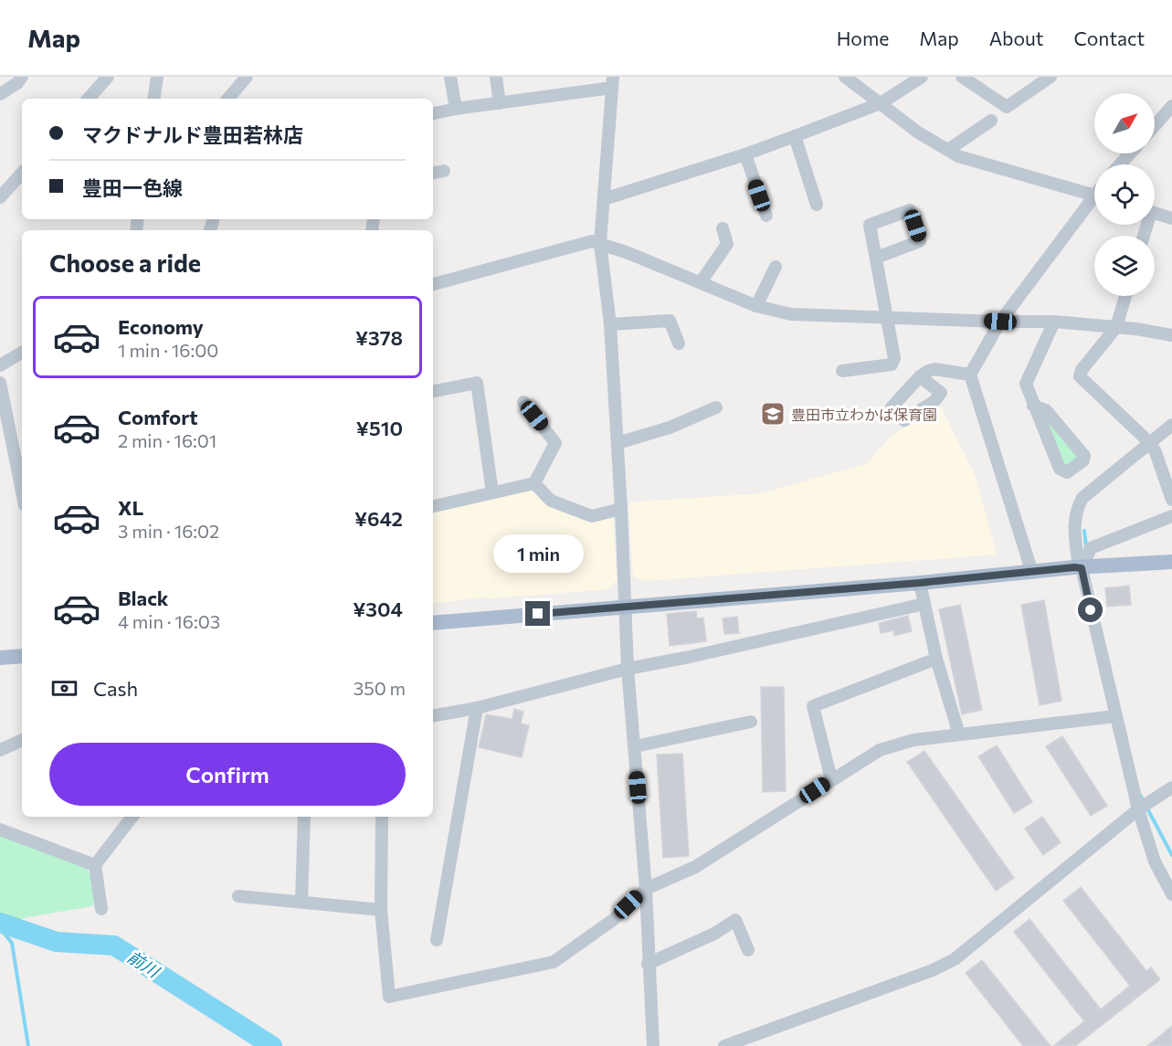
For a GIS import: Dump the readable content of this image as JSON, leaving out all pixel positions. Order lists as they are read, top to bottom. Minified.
{"water":["前川"],"places":{"school or university":["豊田市立わかば保育園"]},"north":"top right","page":{"header":"Map","nav":["Home","Map","About","Contact"],"banner":["マクドナルド豊田若林店","豊田一色線"],"heading":"Choose a ride","list":[{"name":"Economy","note":"1 min · 16:00","value":"¥378"},{"name":"Comfort","note":"2 min · 16:01","value":"¥510"},{"name":"XL","note":"3 min · 16:02","value":"¥642"},{"name":"Black","note":"4 min · 16:03","value":"¥304"}],"bubble":"1 min","pay":["Cash","350 m"],"buttons":"Confirm"}}
